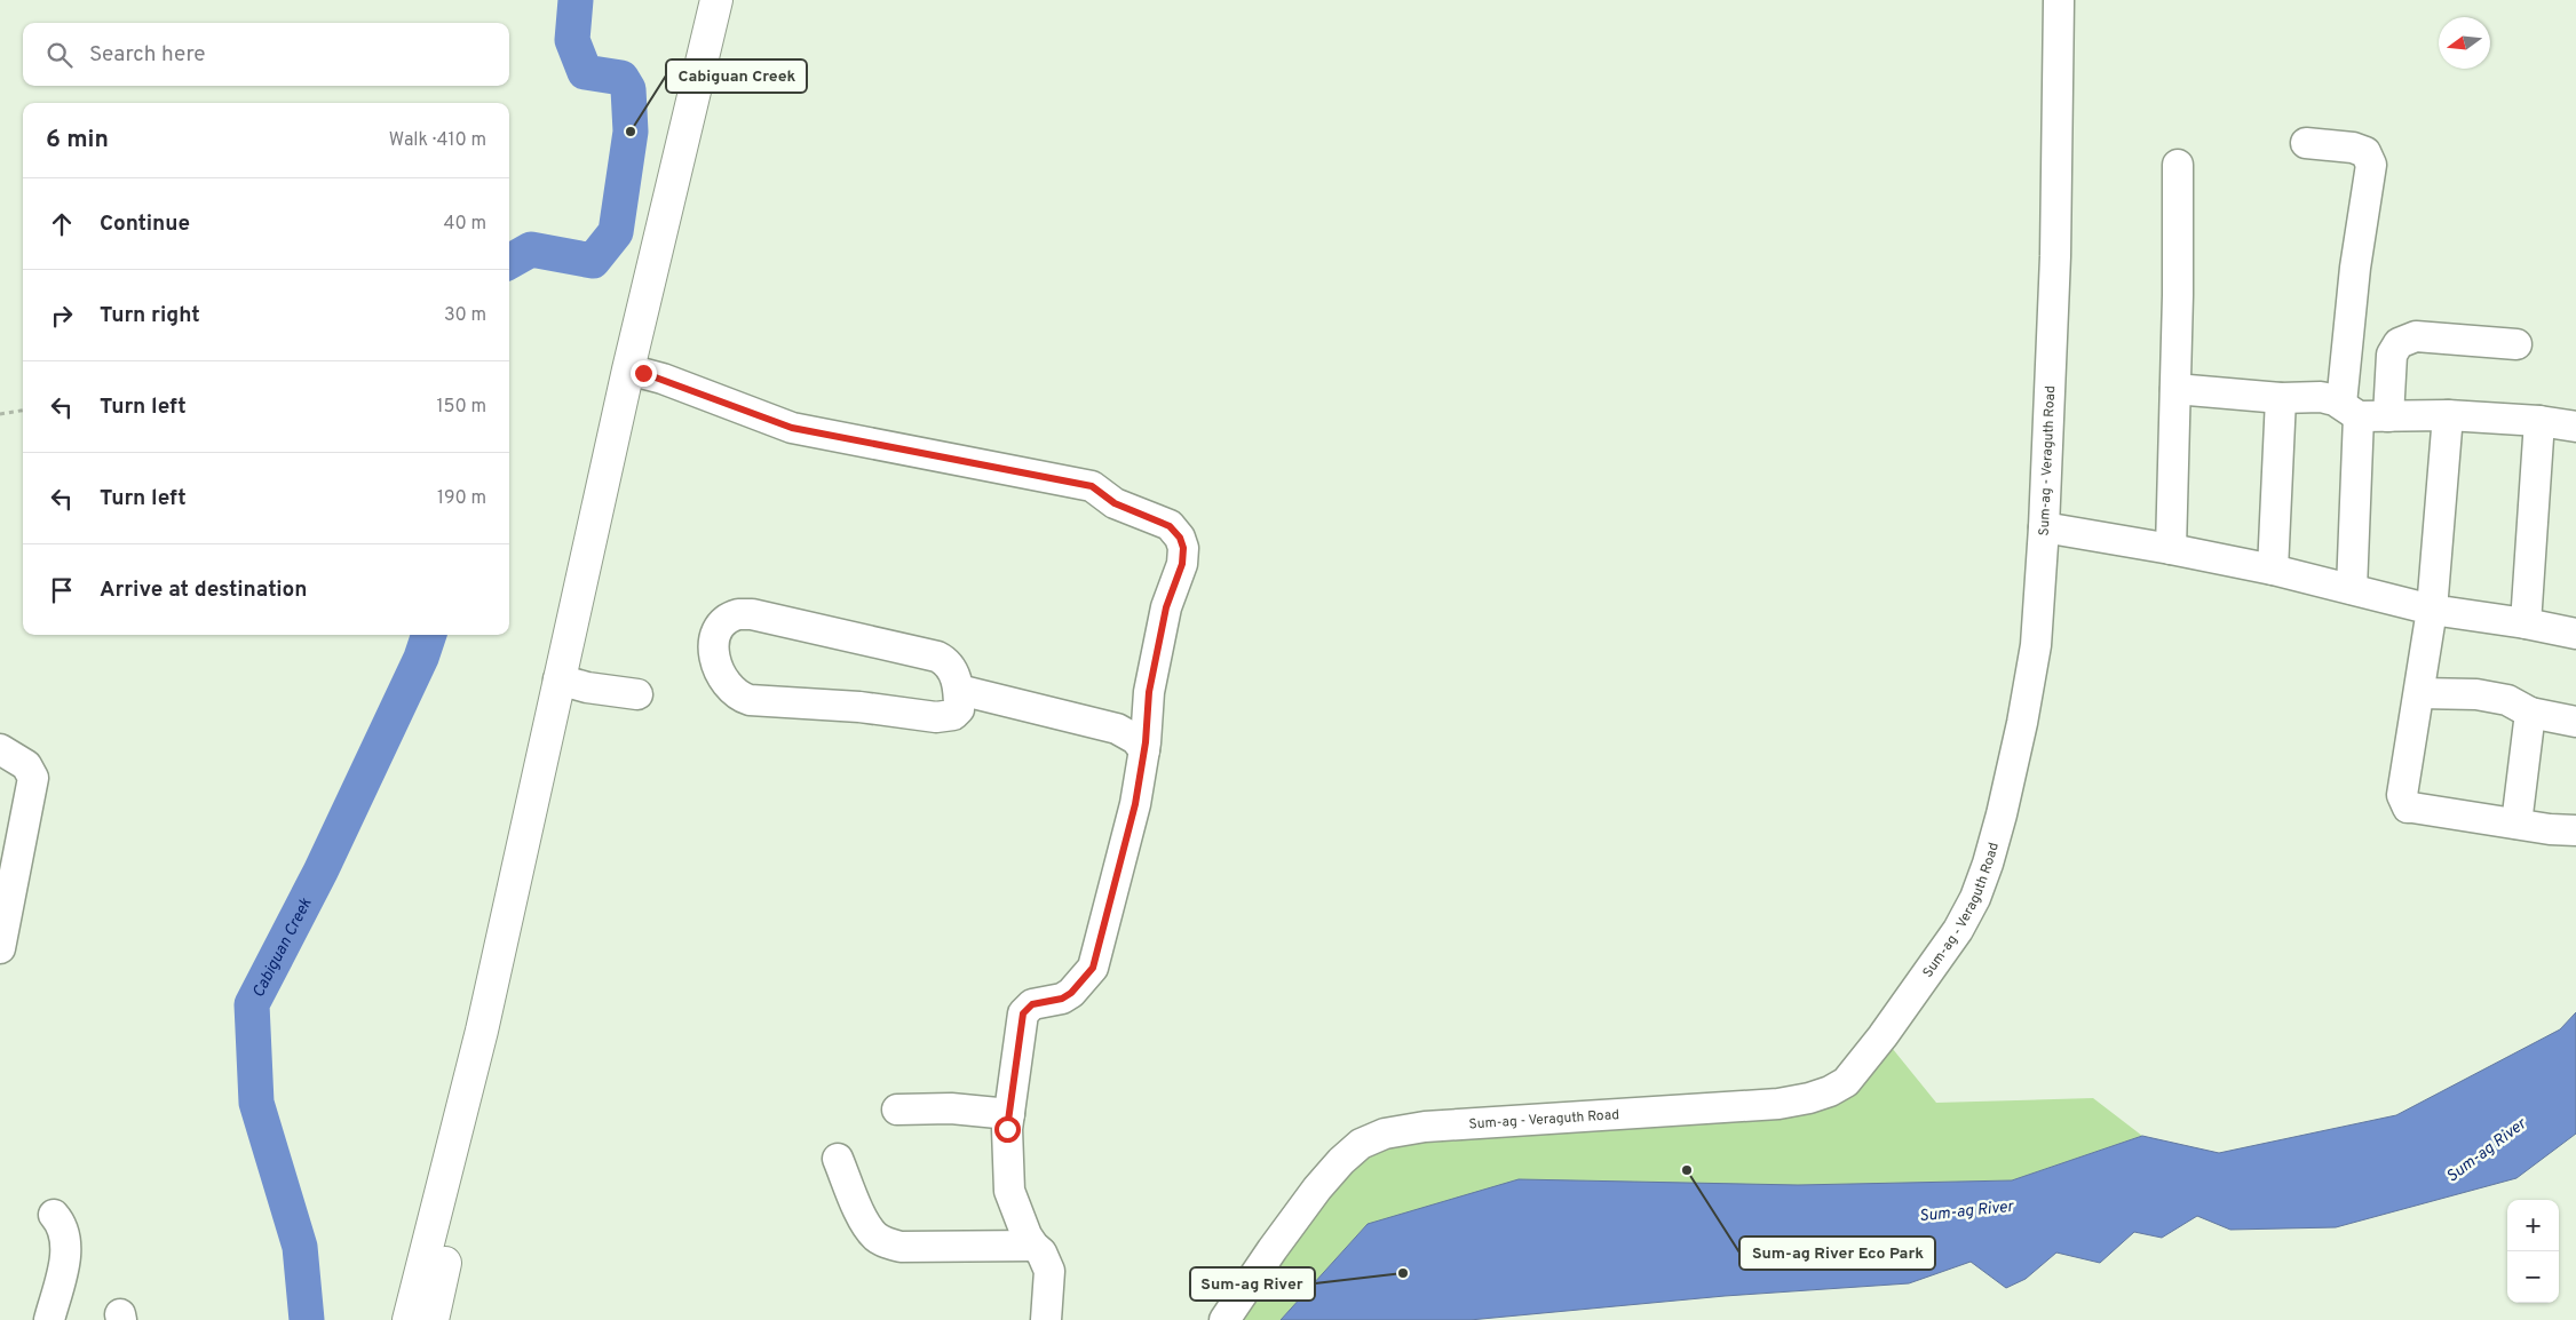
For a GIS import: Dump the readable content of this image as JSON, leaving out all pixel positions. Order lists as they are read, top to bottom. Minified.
{"streets":{"street":["Sum-ag - Veraguth Road"]},"water":["Cabiguan Creek","Sum-ag River"],"places":["Cabiguan Creek","Sum-ag River Eco Park","Sum-ag River"],"north":"left","page":{"search":"Search here","heading":["6 min","Walk · 410 m"],"list":[["Continue","40 m"],["Turn right","30 m"],["Turn left","150 m"],["Turn left","190 m"],"Arrive at destination"],"map_buttons":["+","−"]}}
